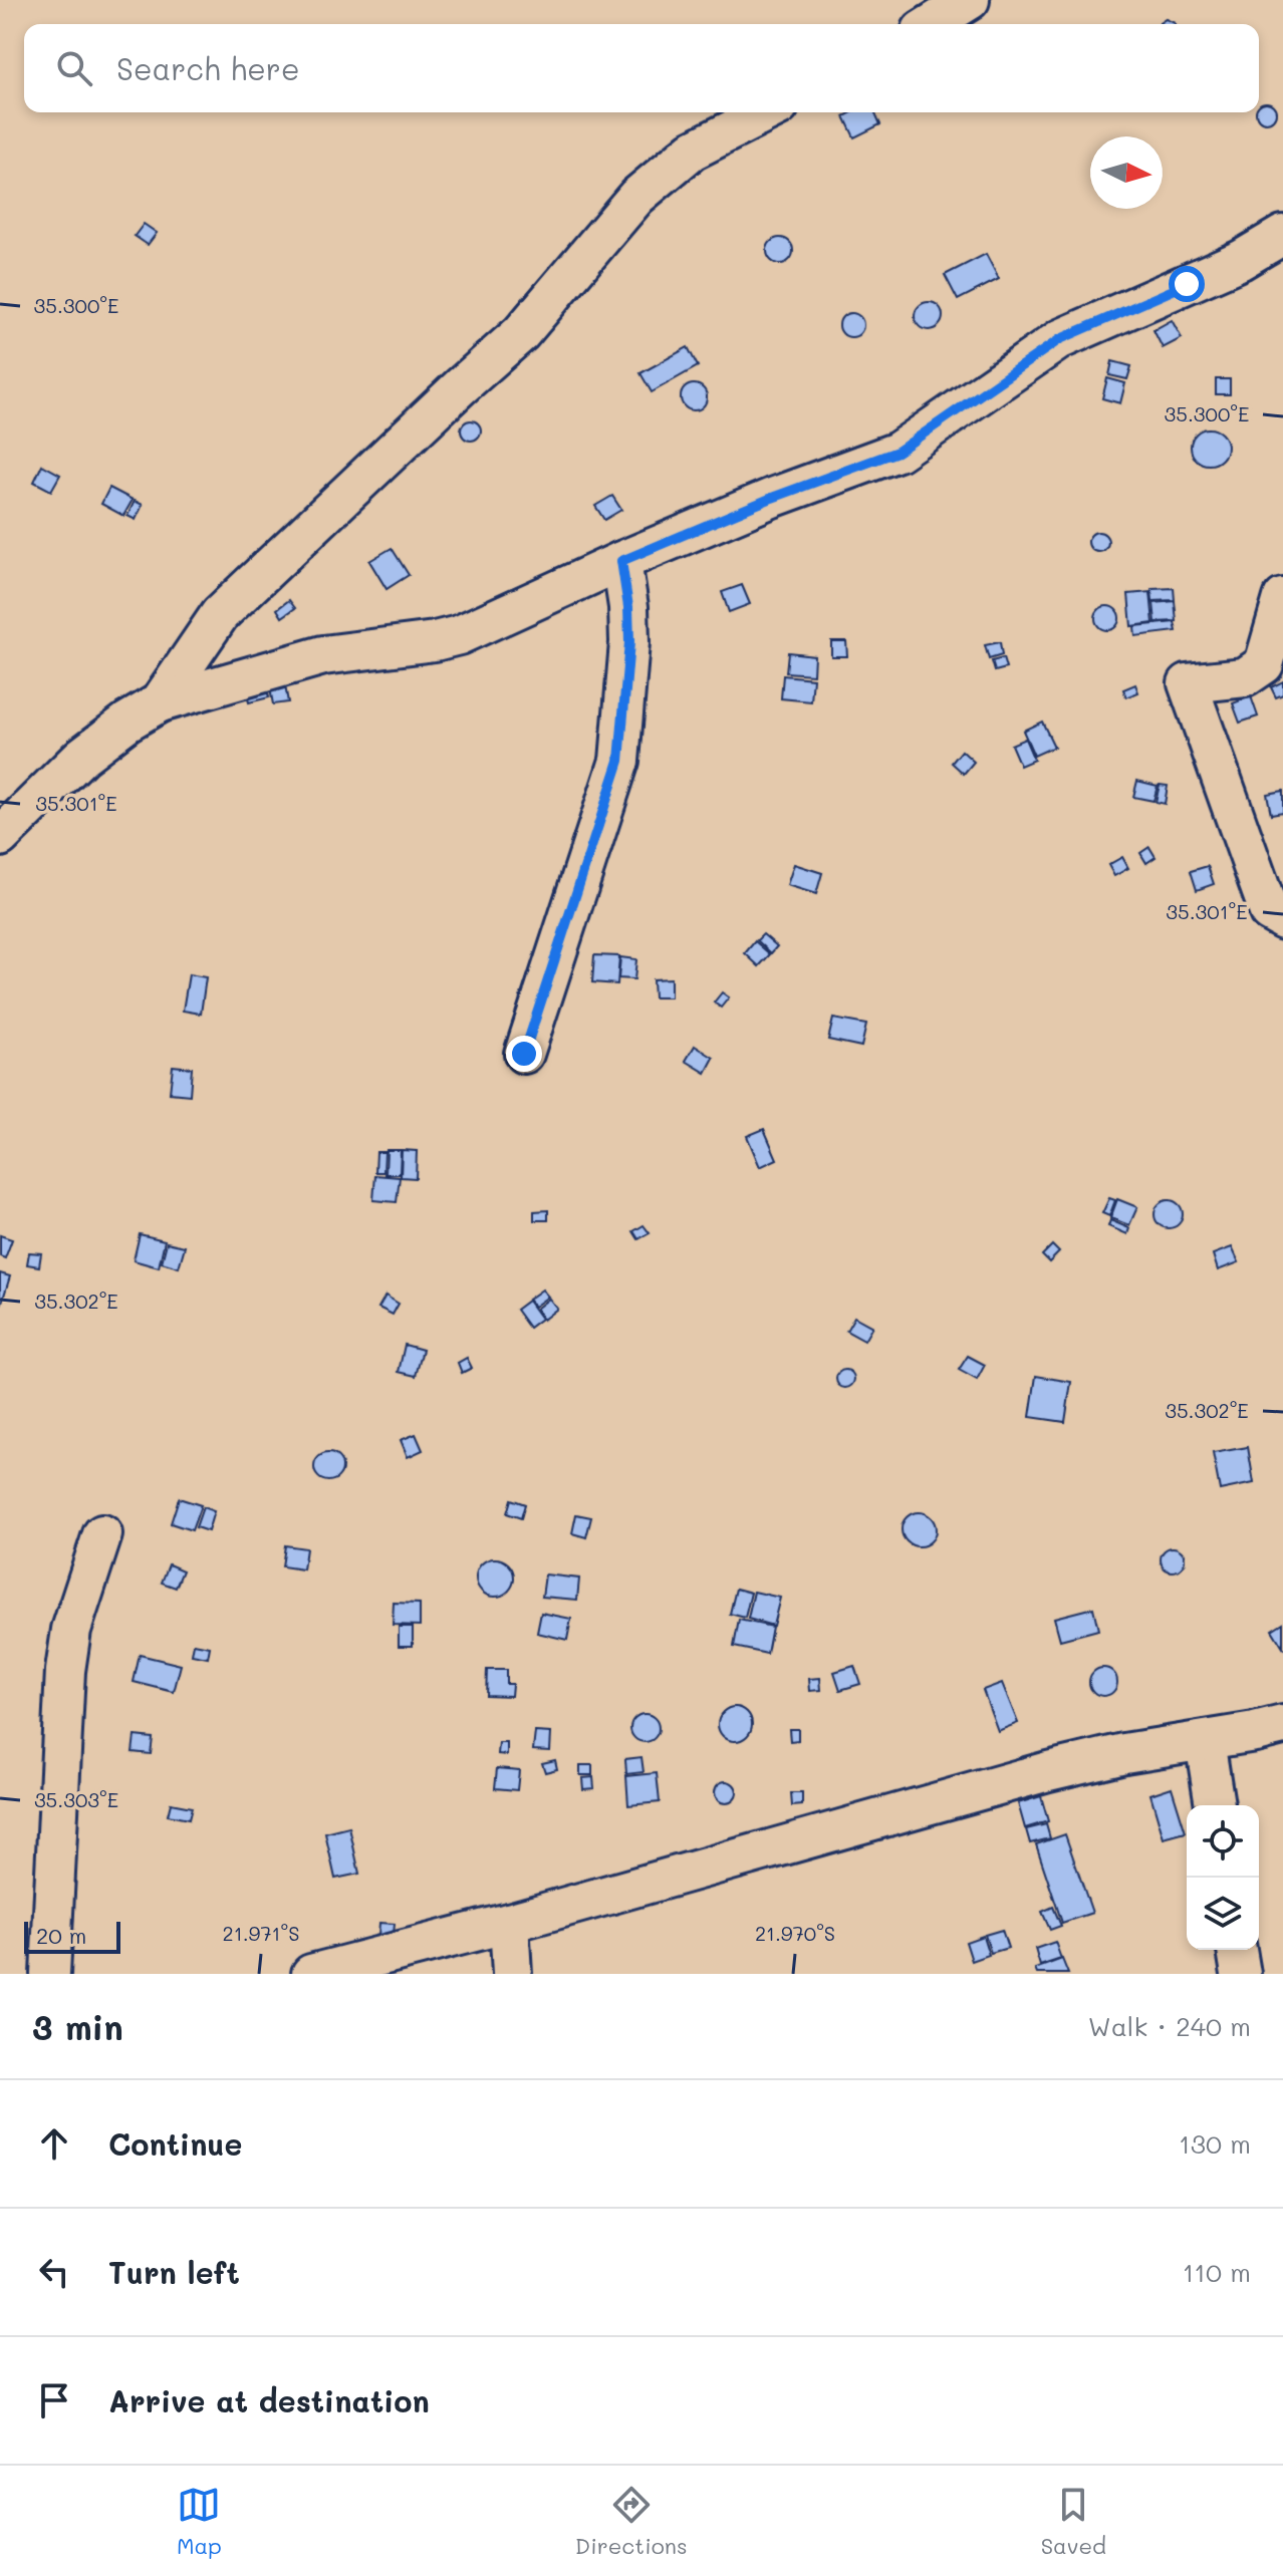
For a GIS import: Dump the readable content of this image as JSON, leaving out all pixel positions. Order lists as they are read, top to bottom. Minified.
{"scale_bar":"20 m","north":"right","page":{"search":"Search here","scale":"20 m","heading":["3 min","Walk · 240 m"],"list":[["Continue","130 m"],["Turn left","110 m"],"Arrive at destination"],"nav":["Map","Directions","Saved"]},"coordinates":["35.300°E","35.301°E","35.302°E","35.303°E","21.971°S","21.970°S"]}
